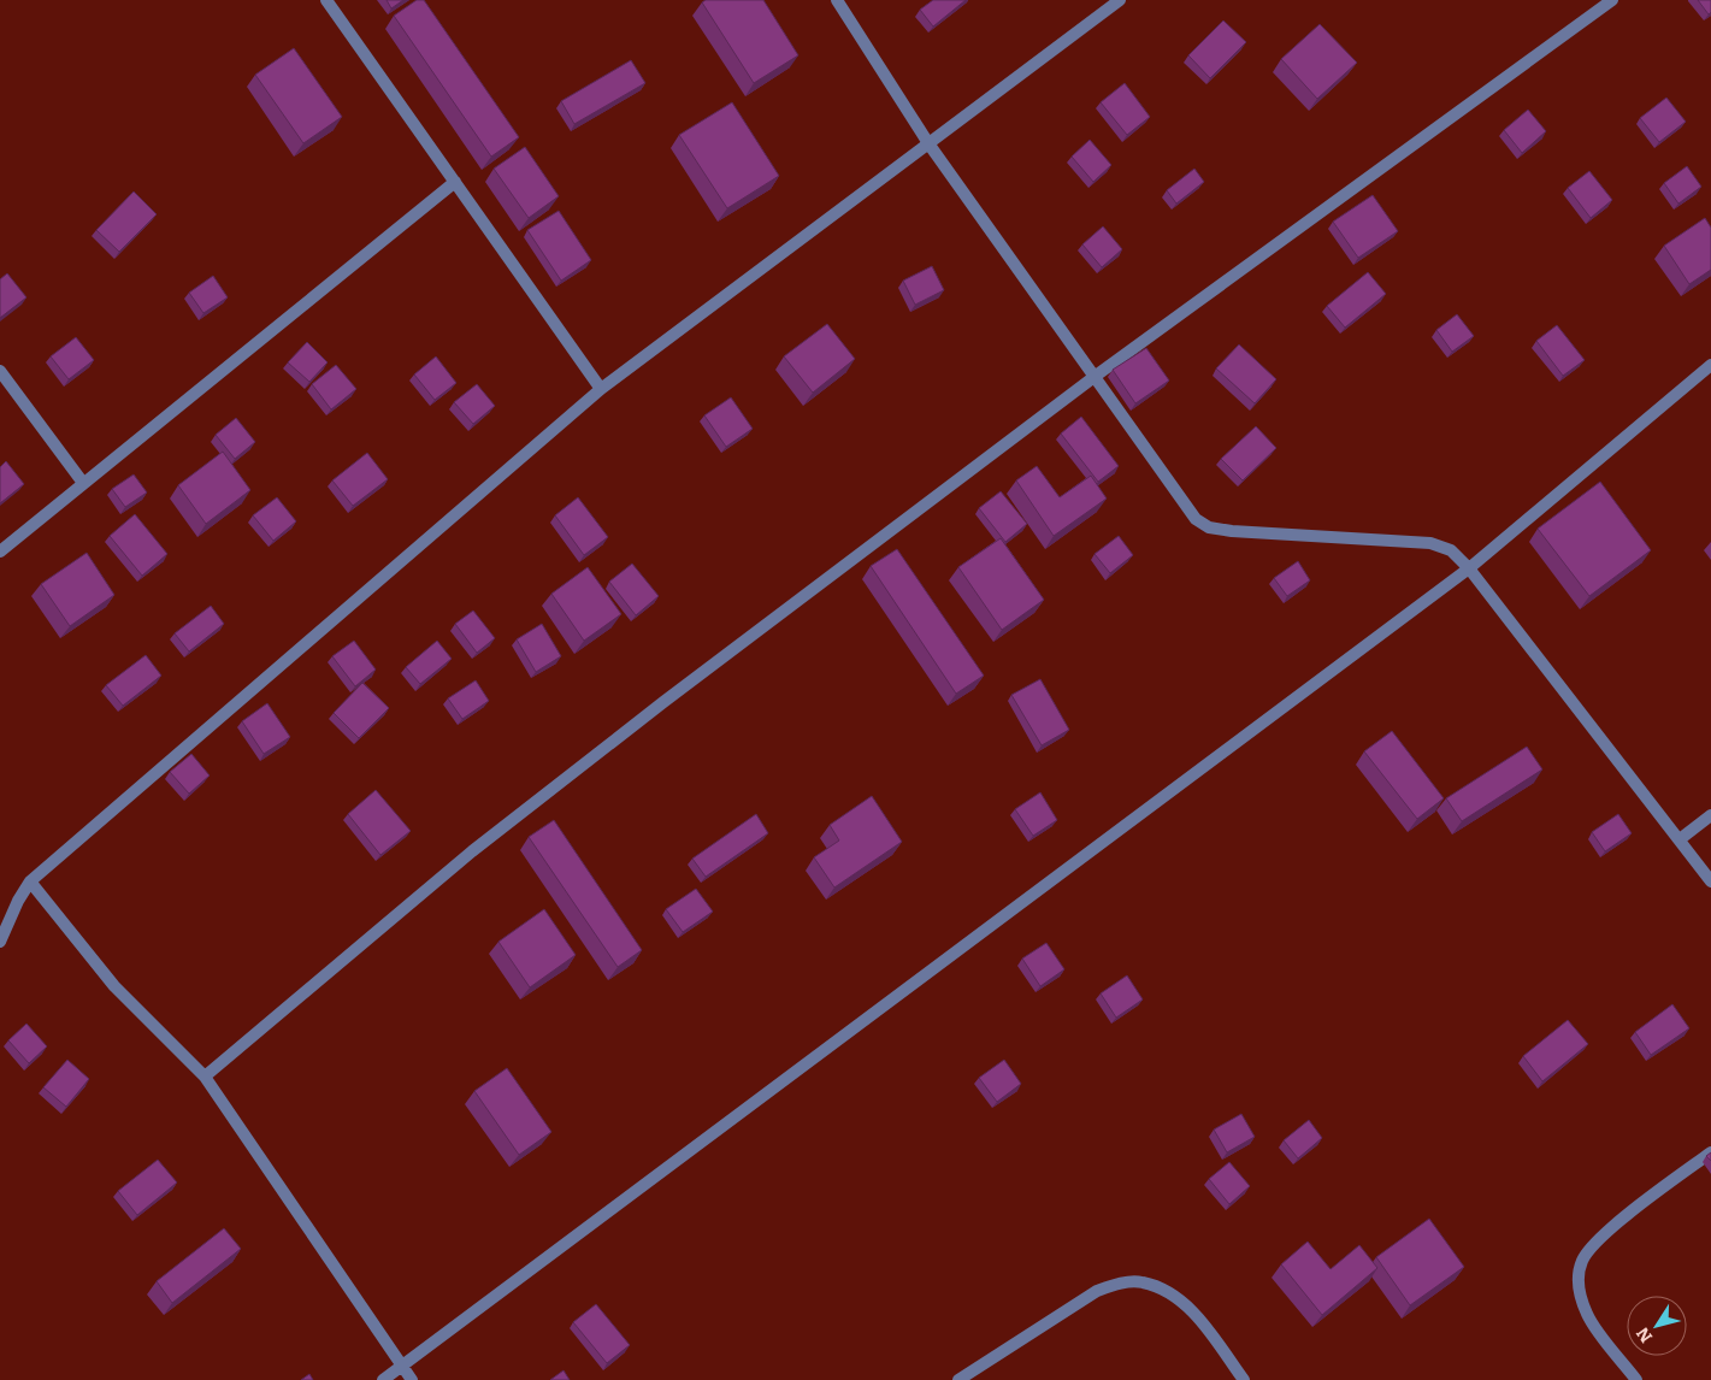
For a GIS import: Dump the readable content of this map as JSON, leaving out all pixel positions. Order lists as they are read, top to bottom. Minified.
{"north":"bottom left"}
